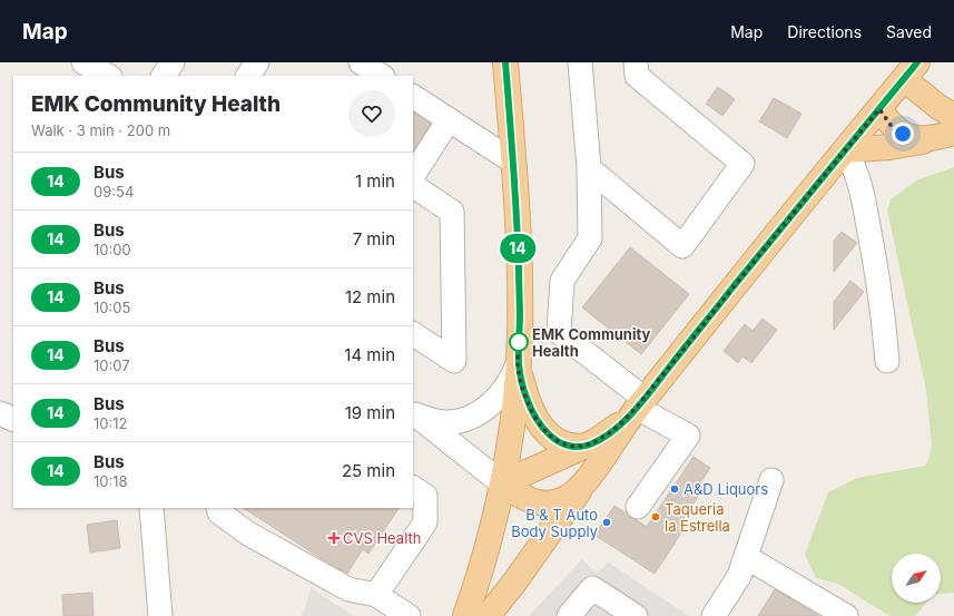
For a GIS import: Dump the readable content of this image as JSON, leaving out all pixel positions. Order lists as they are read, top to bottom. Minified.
{"places":{"other":["EMK Community Health","A&D Liquors","Taqueria la Estrella","B & T Auto Body Supply"],"health":["CVS Health"]},"lines":["bus line 14"],"north":"top right","page":{"header":"Map","nav":["Map","Directions","Saved"],"on_map":"14","heading":["EMK Community Health","Walk · 3 min · 200 m"],"list":[{"mark":"14","name":"Bus","note":"09:54","value":"1 min"},{"mark":"14","name":"Bus","note":"10:00","value":"7 min"},{"mark":"14","name":"Bus","note":"10:05","value":"12 min"},{"mark":"14","name":"Bus","note":"10:07","value":"14 min"},{"mark":"14","name":"Bus","note":"10:12","value":"19 min"},{"mark":"14","name":"Bus","note":"10:18","value":"25 min"}]}}
